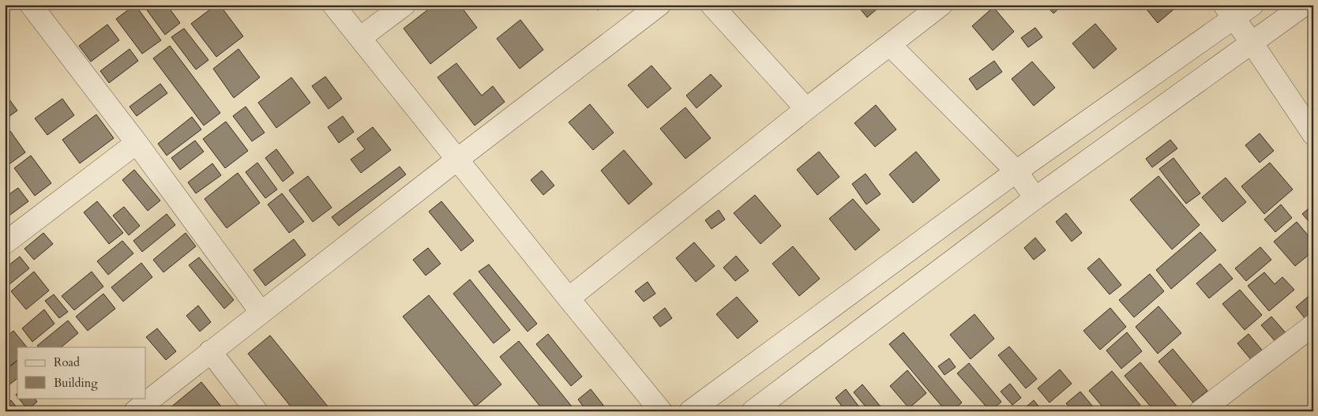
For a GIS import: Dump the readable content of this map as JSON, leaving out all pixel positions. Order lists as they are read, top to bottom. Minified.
{"legend":["Road","Building"]}
